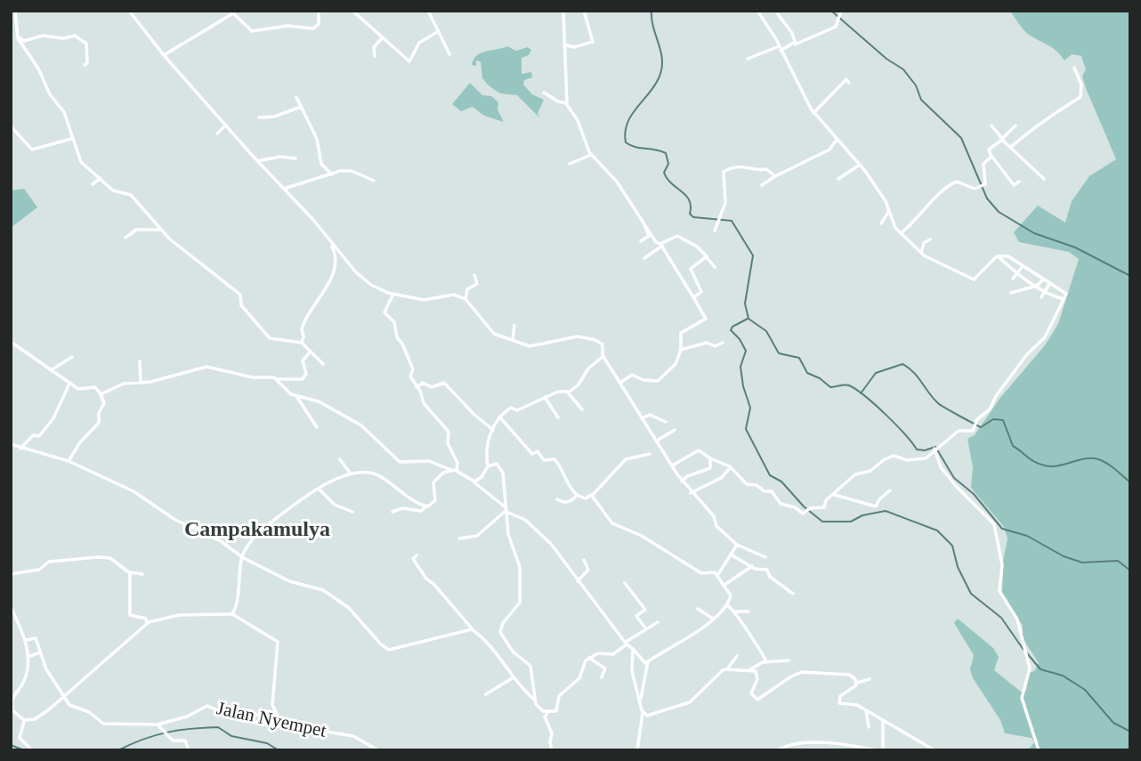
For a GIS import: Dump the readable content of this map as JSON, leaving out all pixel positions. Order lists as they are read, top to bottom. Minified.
{"streets":{"street":["Jalan Nyempet"]},"districts":["Campakamulya"]}
